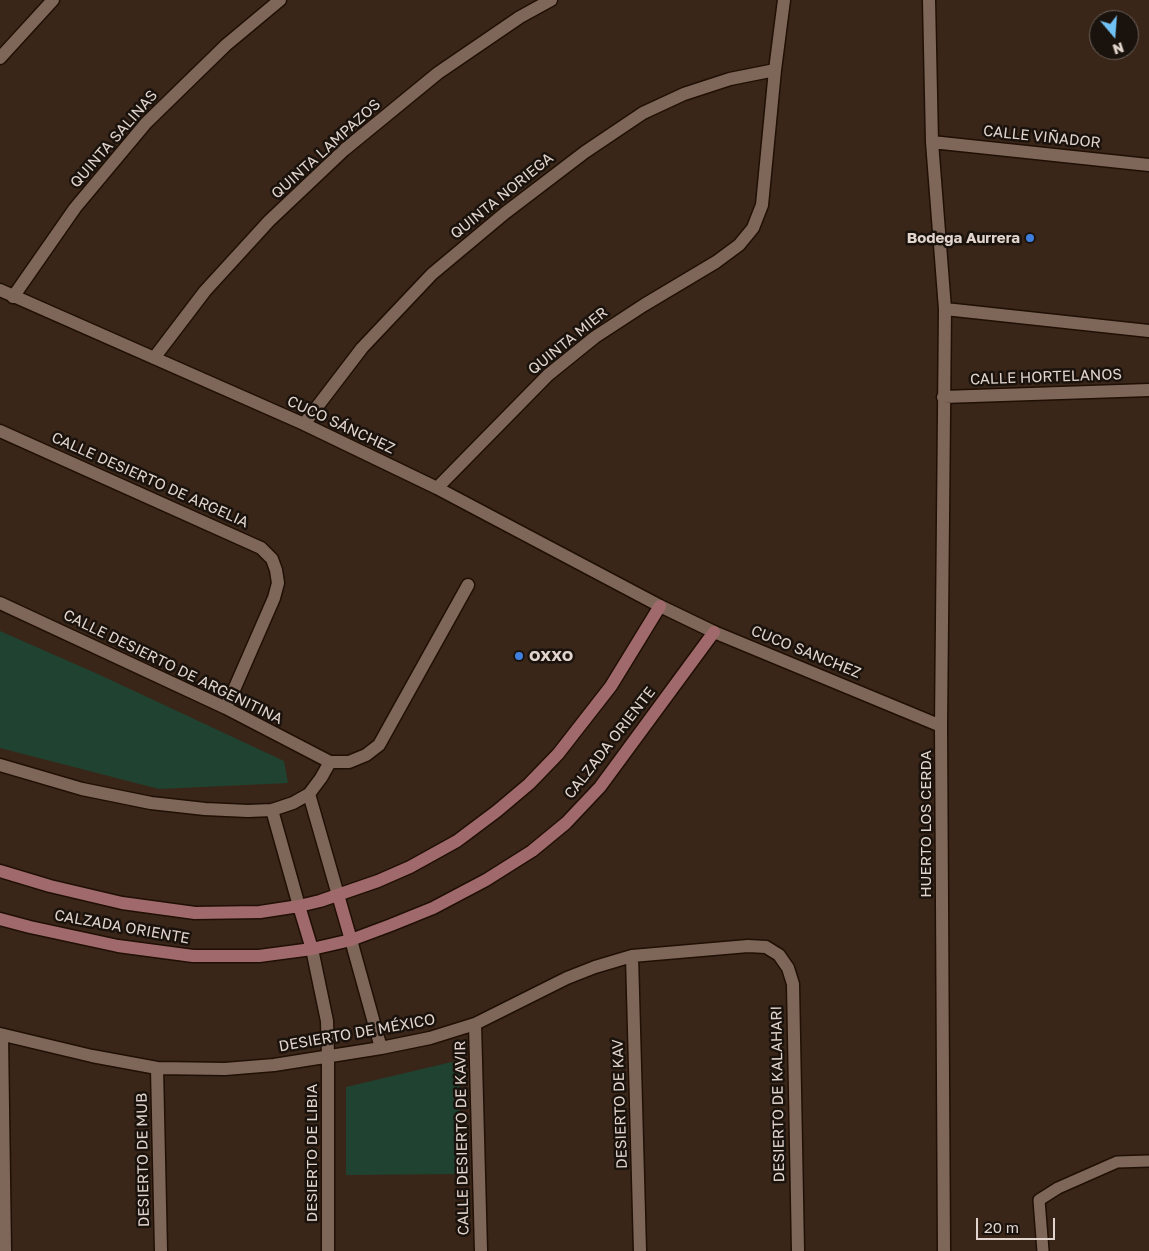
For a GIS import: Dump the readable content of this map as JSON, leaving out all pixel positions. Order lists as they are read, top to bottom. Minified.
{"streets":{"street":["CALLE VIÑADOR","QUINTA SALINAS","QUINTA LAMPAZOS","QUINTA NORIEGA","QUINTA MIER","CALLE HORTELANOS","CUCO SÁNCHEZ","CALLE DESIERTO DE ARGELIA","CUCO SANCHEZ","CALLE DESIERTO DE ARGENITINA","CALZADA ORIENTE","HUERTO LOS CERDA","DESIERTO DE MÉXICO","DESIERTO DE KALAHARI","DESIERTO DE KAV","CALLE DESIERTO DE KAVIR","DESIERTO DE LIBIA","DESIERTO DE MUB"]},"crossings":[["CALLE VIÑADOR","HUERTO LOS CERDA"],["QUINTA SALINAS","CUCO SÁNCHEZ"],["QUINTA LAMPAZOS","CUCO SÁNCHEZ"],["QUINTA NORIEGA","QUINTA MIER"],["QUINTA NORIEGA","CUCO SÁNCHEZ"],["QUINTA MIER","CUCO SÁNCHEZ"],["CALLE HORTELANOS","HUERTO LOS CERDA"],["CUCO SÁNCHEZ","CUCO SANCHEZ"],["CUCO SÁNCHEZ","CALZADA ORIENTE"],["CALLE DESIERTO DE ARGELIA","CALLE DESIERTO DE ARGENITINA"],["CUCO SANCHEZ","CALZADA ORIENTE"],["CUCO SANCHEZ","HUERTO LOS CERDA"],["CALZADA ORIENTE","DESIERTO DE LIBIA"],["DESIERTO DE MÉXICO","DESIERTO DE KALAHARI"],["DESIERTO DE MÉXICO","DESIERTO DE KAV"],["DESIERTO DE MÉXICO","CALLE DESIERTO DE KAVIR"],["DESIERTO DE MÉXICO","DESIERTO DE LIBIA"],["DESIERTO DE MÉXICO","DESIERTO DE MUB"]],"places":["Bodega Aurrera","OXXO"],"scale_bar":"20 m","north":"bottom"}
